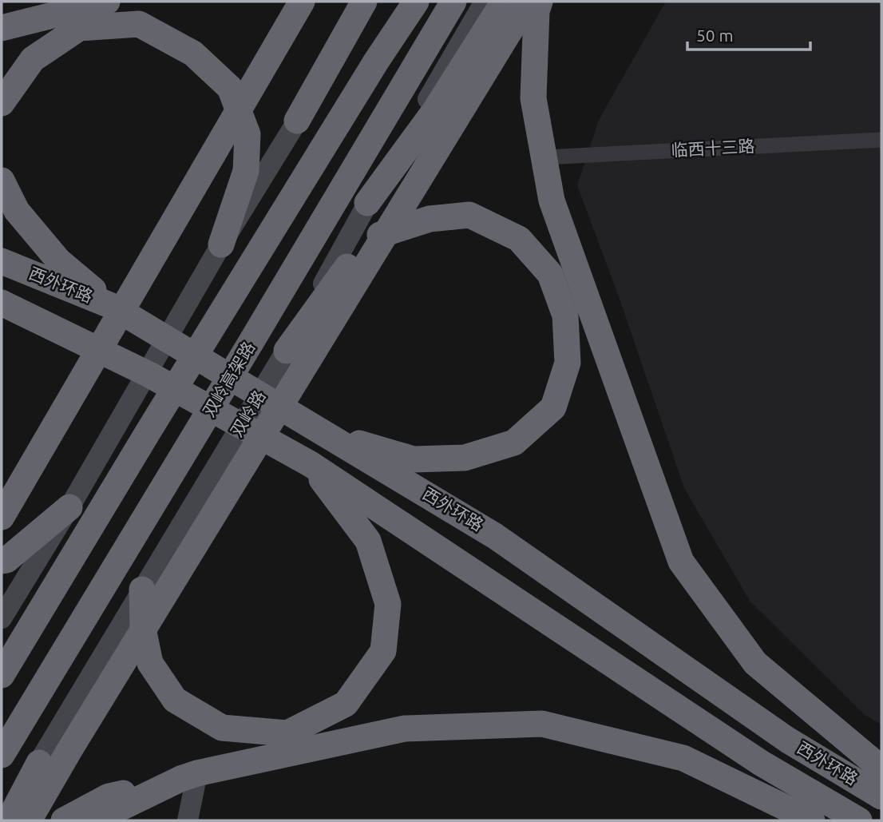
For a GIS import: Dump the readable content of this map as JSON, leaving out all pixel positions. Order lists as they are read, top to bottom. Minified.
{"streets":{"highway":["西外环路","双岭高架路"],"main road":["双岭路"],"street":["临西十三路"]},"scale_bar":"50 m"}
